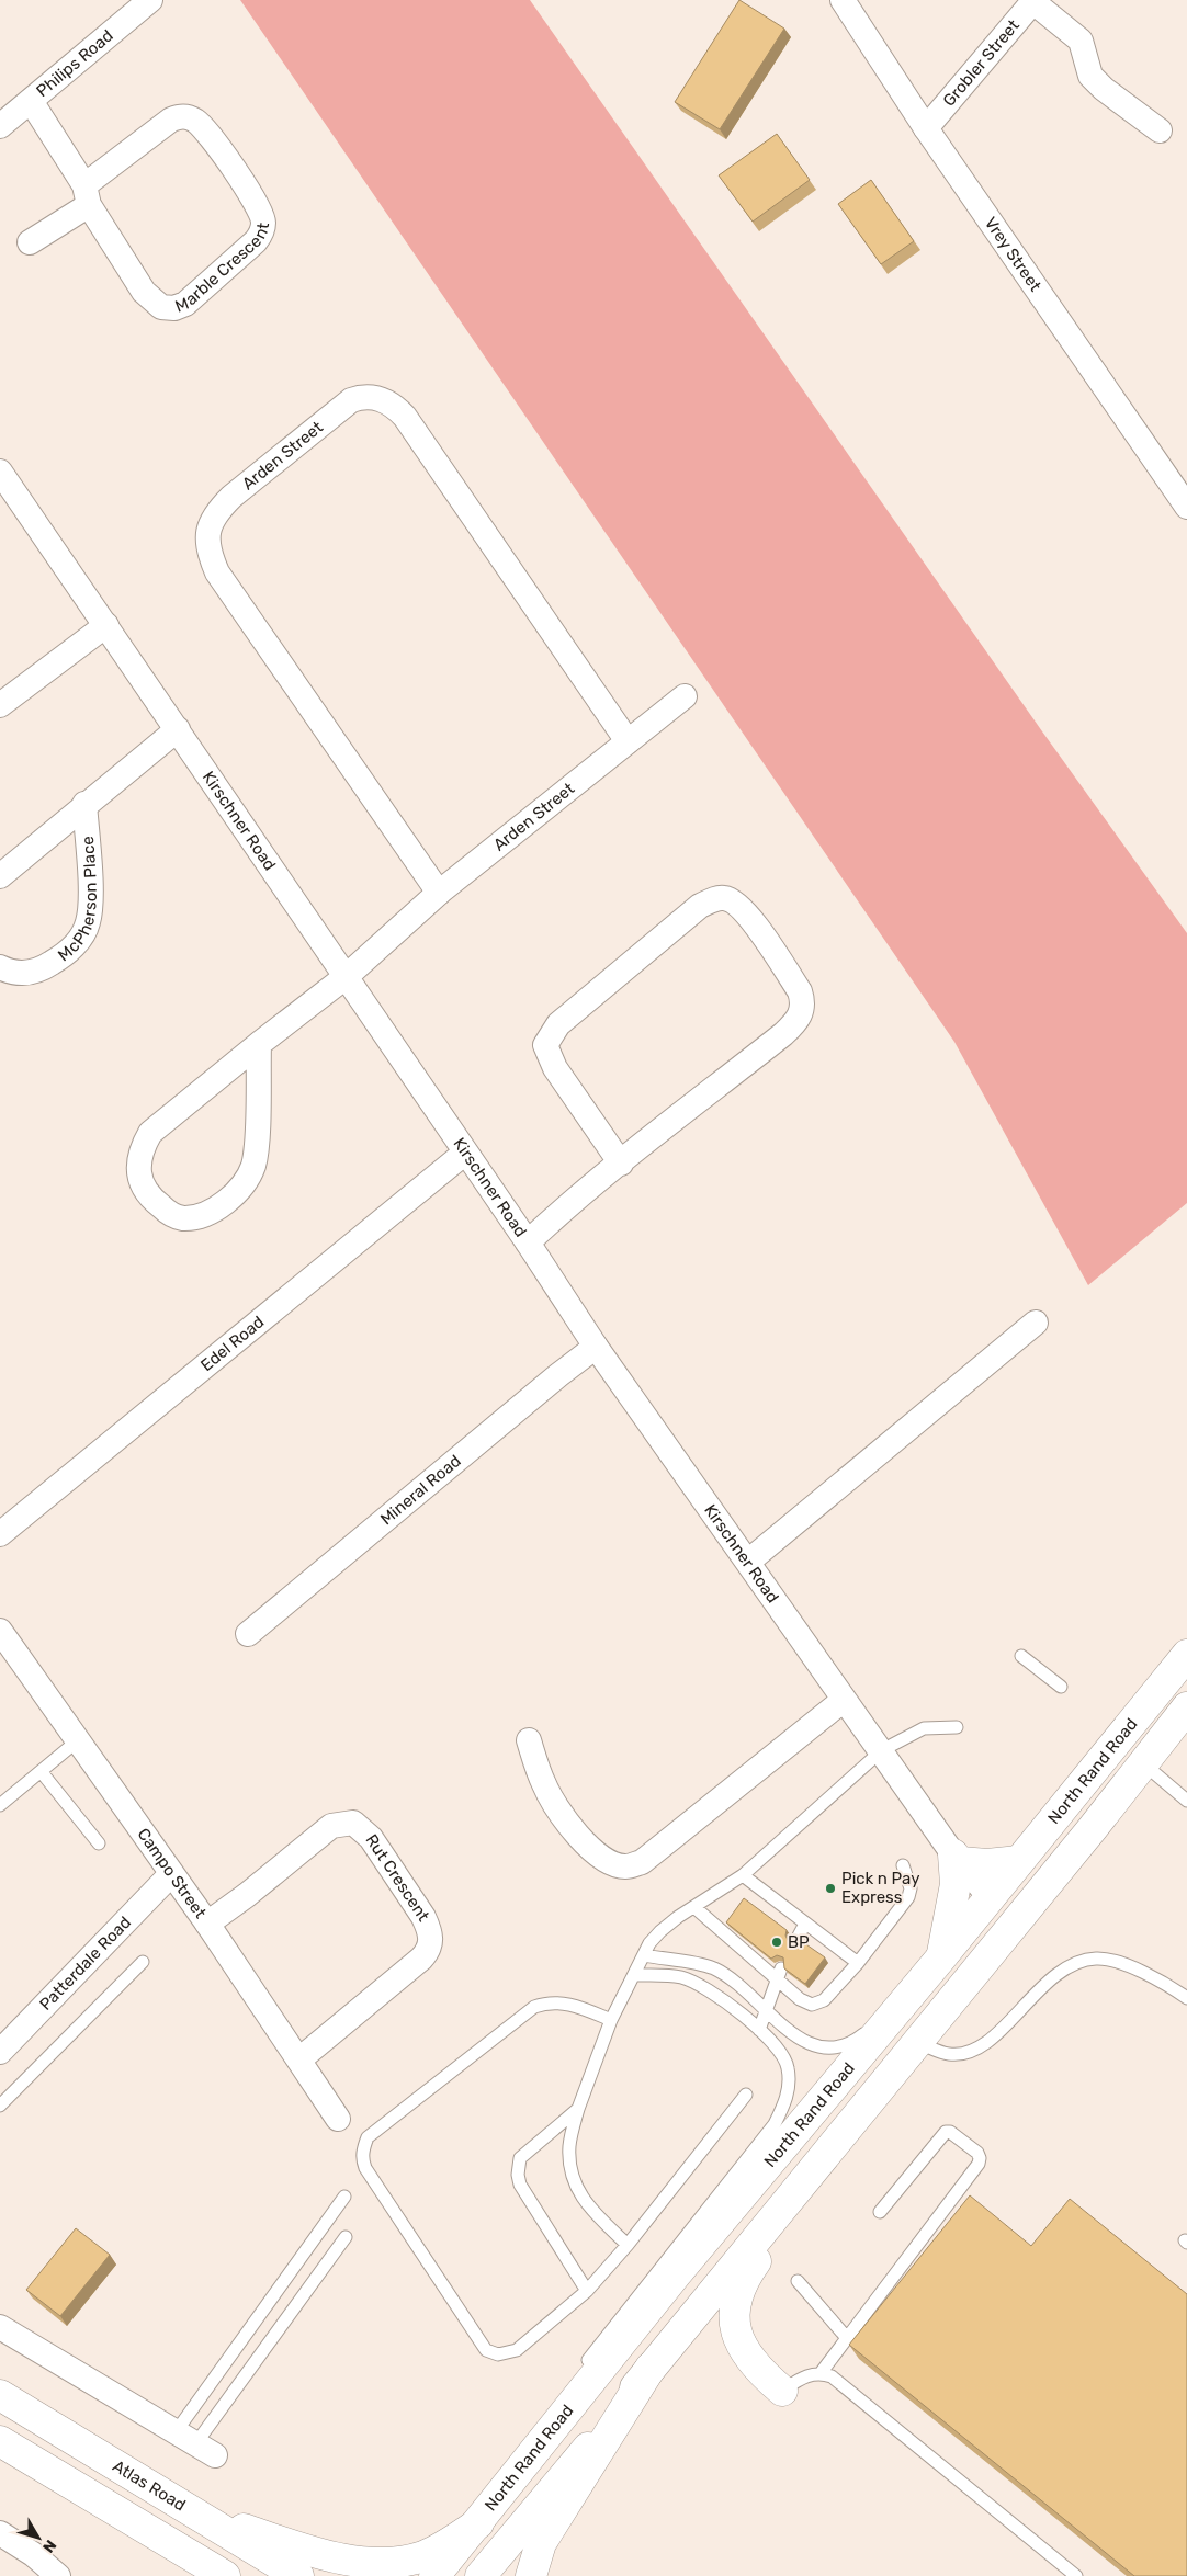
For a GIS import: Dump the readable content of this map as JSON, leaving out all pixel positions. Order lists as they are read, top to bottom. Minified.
{"streets":{"main road":["North Rand Road","Atlas Road"],"street":["Philips Road","Grobler Street","Vrey Street","Marble Crescent","Arden Street","Kirschner Road","McPherson Place","Edel Road","Mineral Road","Campo Street","Rut Crescent","Patterdale Road"]},"crossings":[["Philips Road","Marble Crescent"],["Grobler Street","Vrey Street"],["Arden Street","Kirschner Road"],["Kirschner Road","McPherson Place"],["Kirschner Road","Edel Road"],["Kirschner Road","Mineral Road"],["Kirschner Road","North Rand Road"],["Campo Street","Rut Crescent"],["Campo Street","Patterdale Road"]],"places":["Pick n Pay Express","BP"],"north":"bottom right"}
